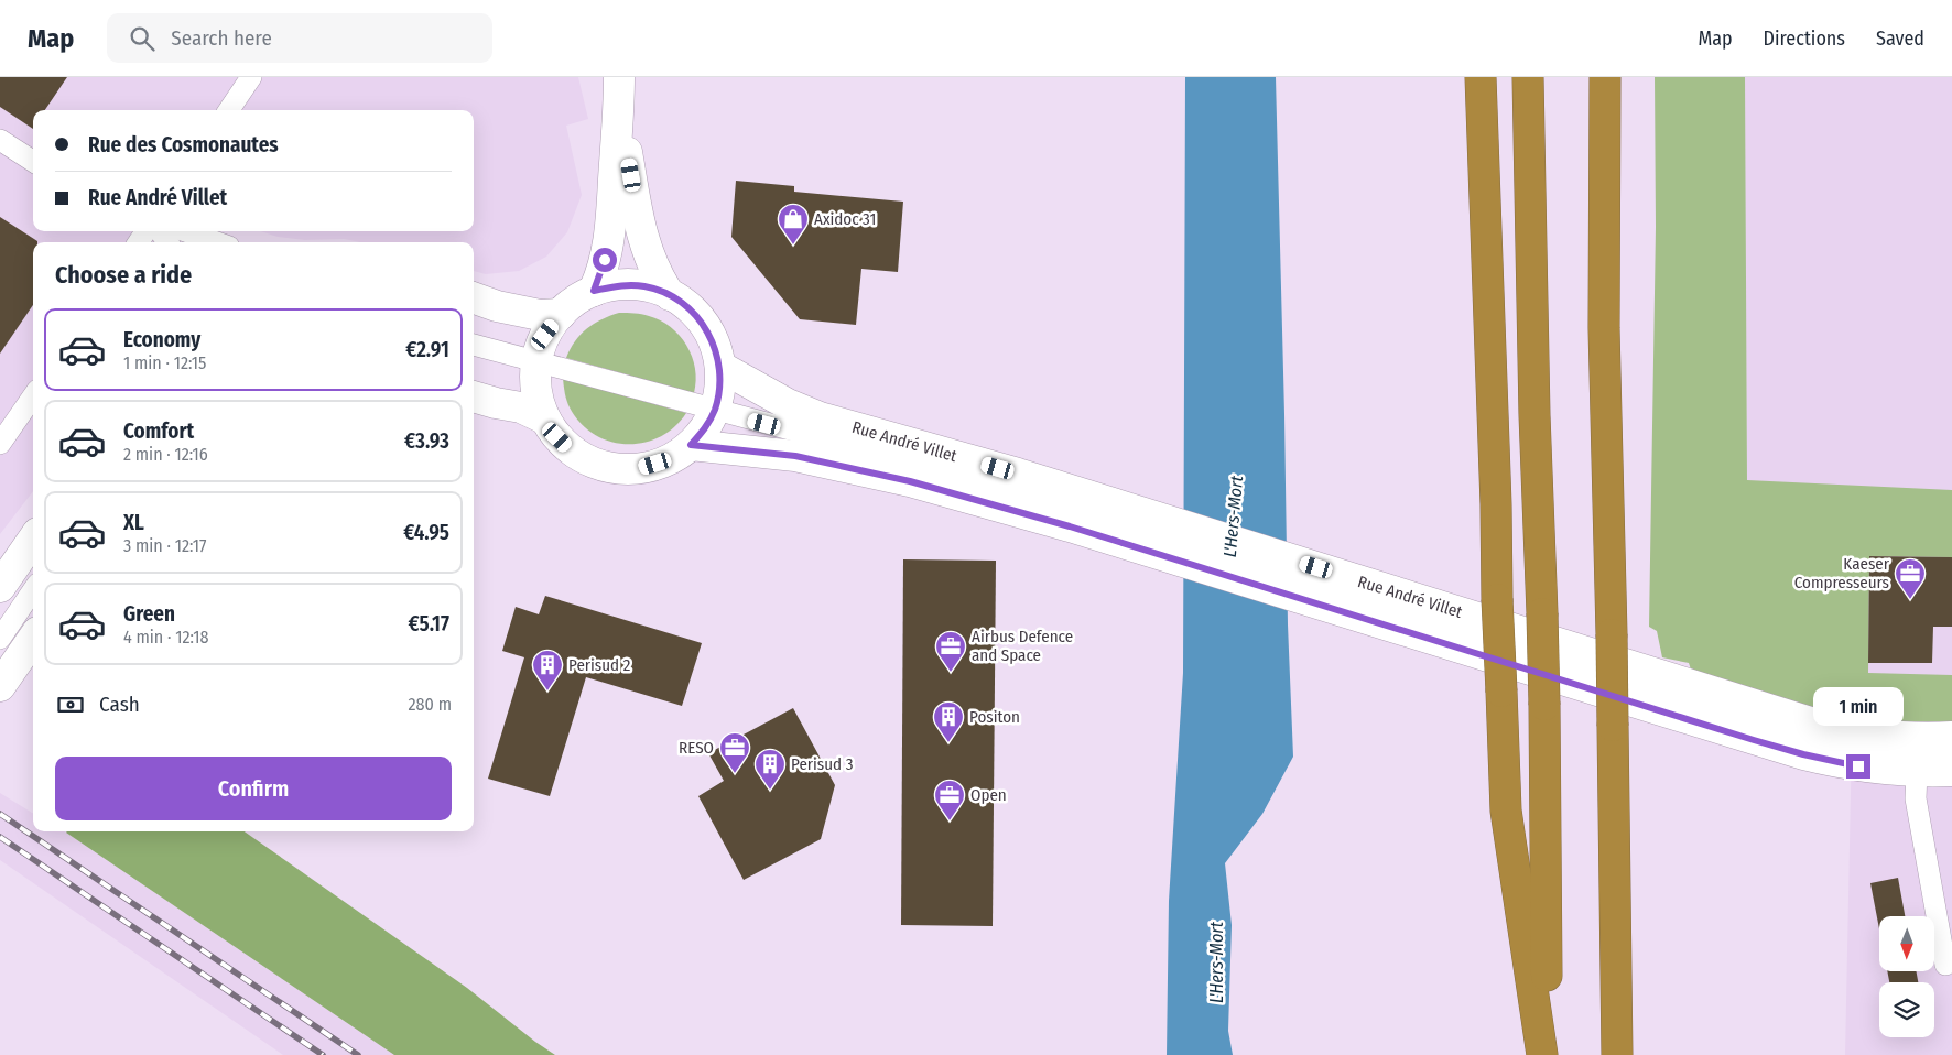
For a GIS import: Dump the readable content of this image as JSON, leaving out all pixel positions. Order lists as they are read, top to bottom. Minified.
{"streets":{"main road":["Rue André Villet"]},"water":["L'Hers-Mort"],"places":{"shop":["Axidoc 31"],"office":["Kaeser Compresseurs","Airbus Defence and Space","RESO","Open"],"building":["Perisud 2","Positon","Perisud 3"]},"north":"bottom","page":{"header":"Map","search":"Search here","nav":["Map","Directions","Saved"],"banner":["Rue des Cosmonautes","Rue André Villet"],"heading":"Choose a ride","list":[{"name":"Economy","note":"1 min · 12:15","value":"€2.91"},{"name":"Comfort","note":"2 min · 12:16","value":"€3.93"},{"name":"XL","note":"3 min · 12:17","value":"€4.95"},{"name":"Green","note":"4 min · 12:18","value":"€5.17"}],"pay":["Cash","280 m"],"bubble":"1 min","buttons":"Confirm"}}
